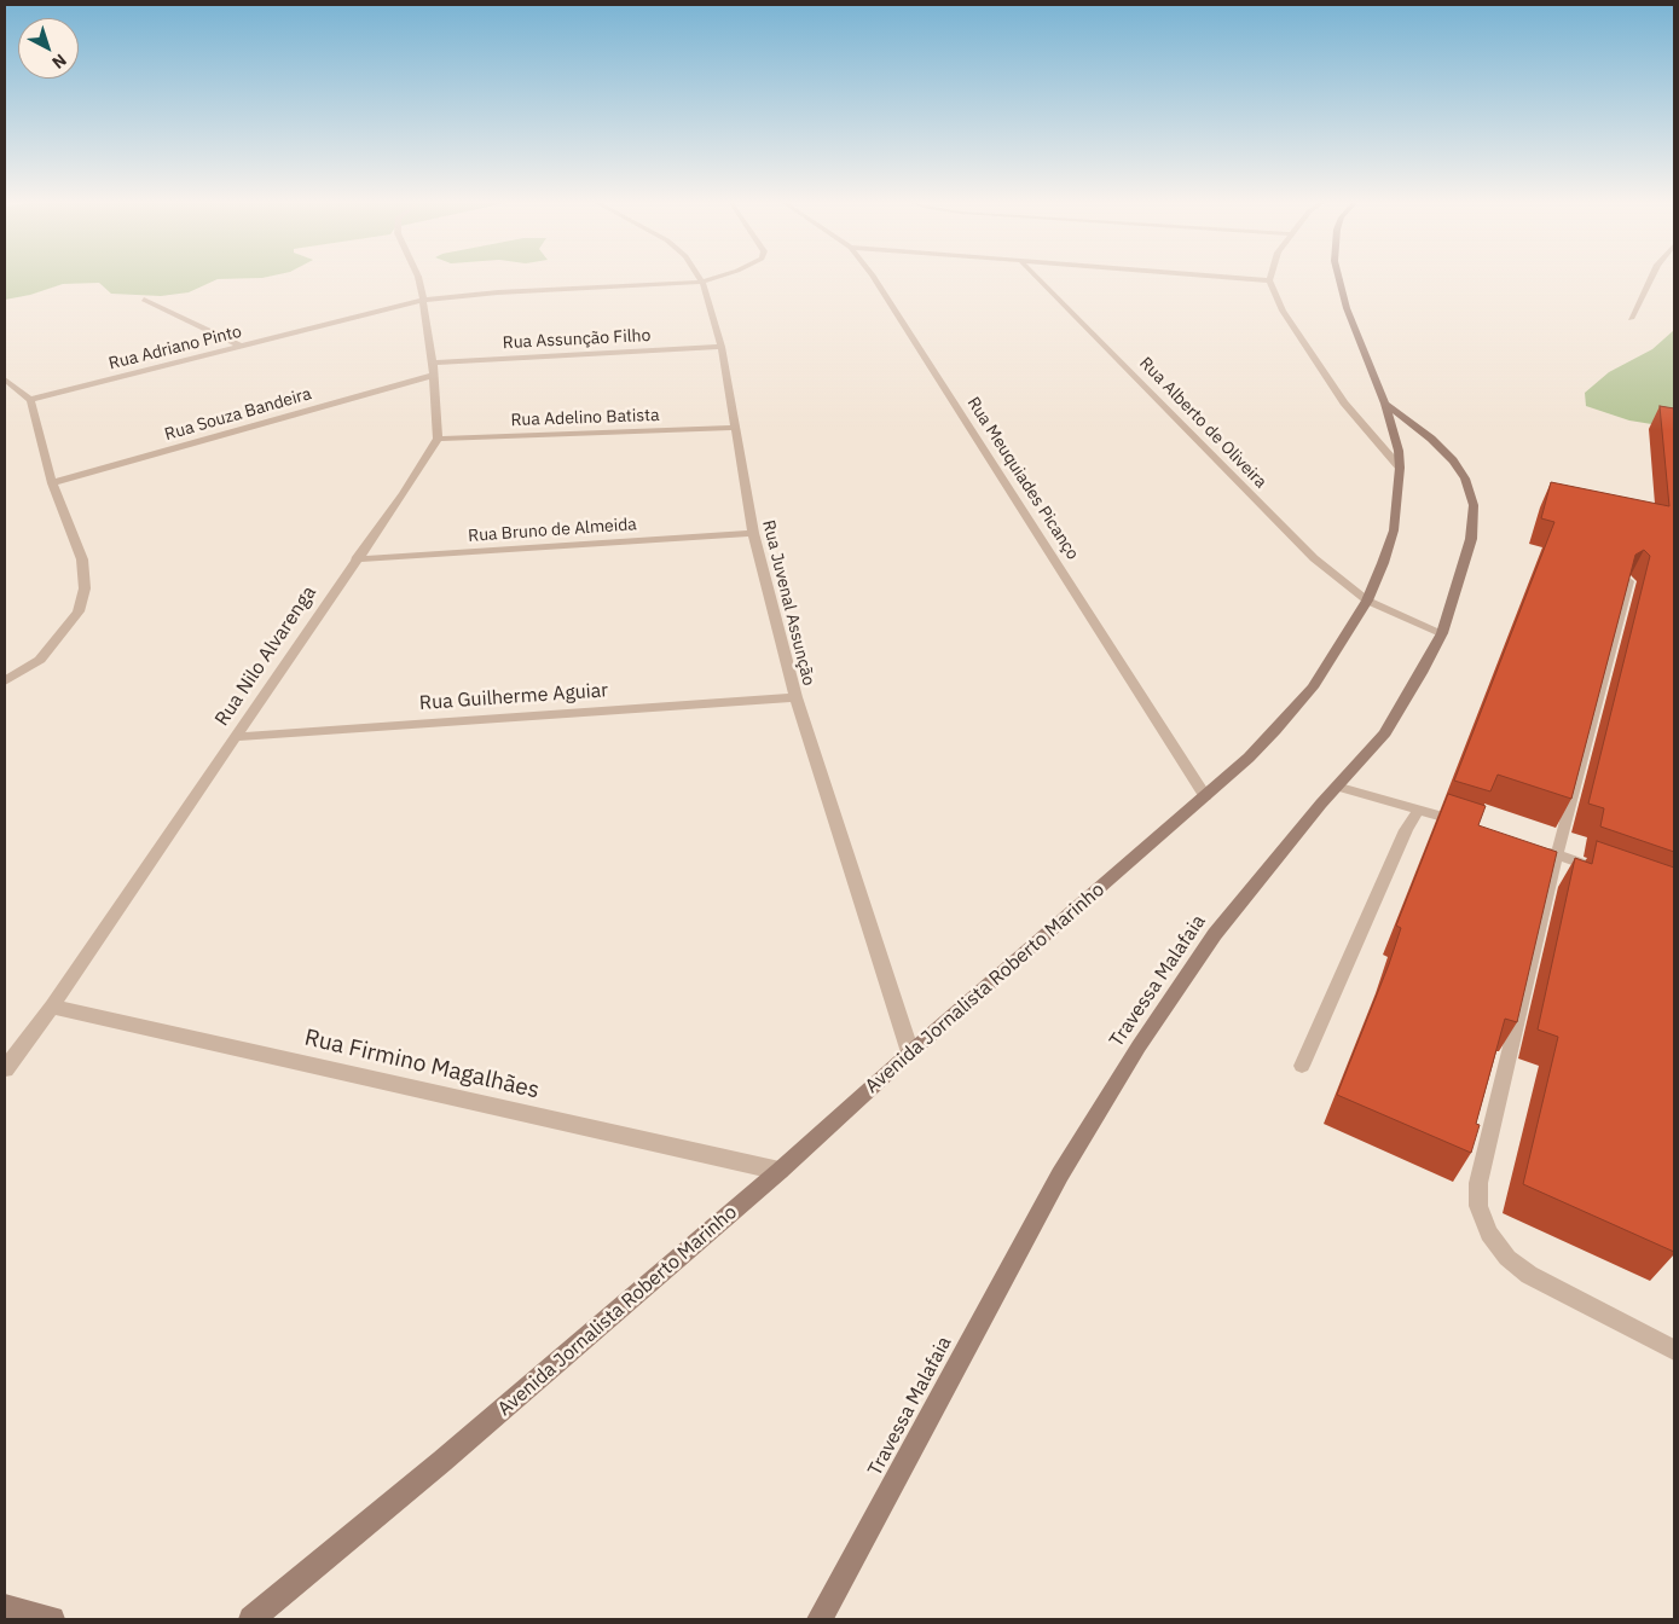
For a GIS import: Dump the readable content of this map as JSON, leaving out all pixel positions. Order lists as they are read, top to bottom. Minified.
{"streets":{"main road":["Travessa Malafaia","Avenida Jornalista Roberto Marinho"],"street":["Rua Assunção Filho","Rua Adriano Pinto","Rua Souza Bandeira","Rua Adelino Batista","Rua Alberto de Oliveira","Rua Meuquiades Picanço","Rua Bruno de Almeida","Rua Juvenal Assunção","Rua Nilo Alvarenga","Rua Guilherme Aguiar","Rua Firmino Magalhães"]},"crossings":[["Rua Assunção Filho","Rua Souza Bandeira"],["Rua Assunção Filho","Rua Juvenal Assunção"],["Rua Adriano Pinto","Rua Juvenal Assunção"],["Rua Adelino Batista","Rua Juvenal Assunção"],["Rua Adelino Batista","Rua Nilo Alvarenga"],["Rua Alberto de Oliveira","Travessa Malafaia"],["Rua Alberto de Oliveira","Avenida Jornalista Roberto Marinho"],["Rua Meuquiades Picanço","Avenida Jornalista Roberto Marinho"],["Rua Bruno de Almeida","Rua Juvenal Assunção"],["Rua Bruno de Almeida","Rua Nilo Alvarenga"],["Rua Juvenal Assunção","Rua Guilherme Aguiar"],["Rua Juvenal Assunção","Avenida Jornalista Roberto Marinho"],["Rua Nilo Alvarenga","Rua Guilherme Aguiar"],["Rua Nilo Alvarenga","Rua Firmino Magalhães"],["Travessa Malafaia","Avenida Jornalista Roberto Marinho"],["Avenida Jornalista Roberto Marinho","Rua Firmino Magalhães"]],"north":"bottom right"}
